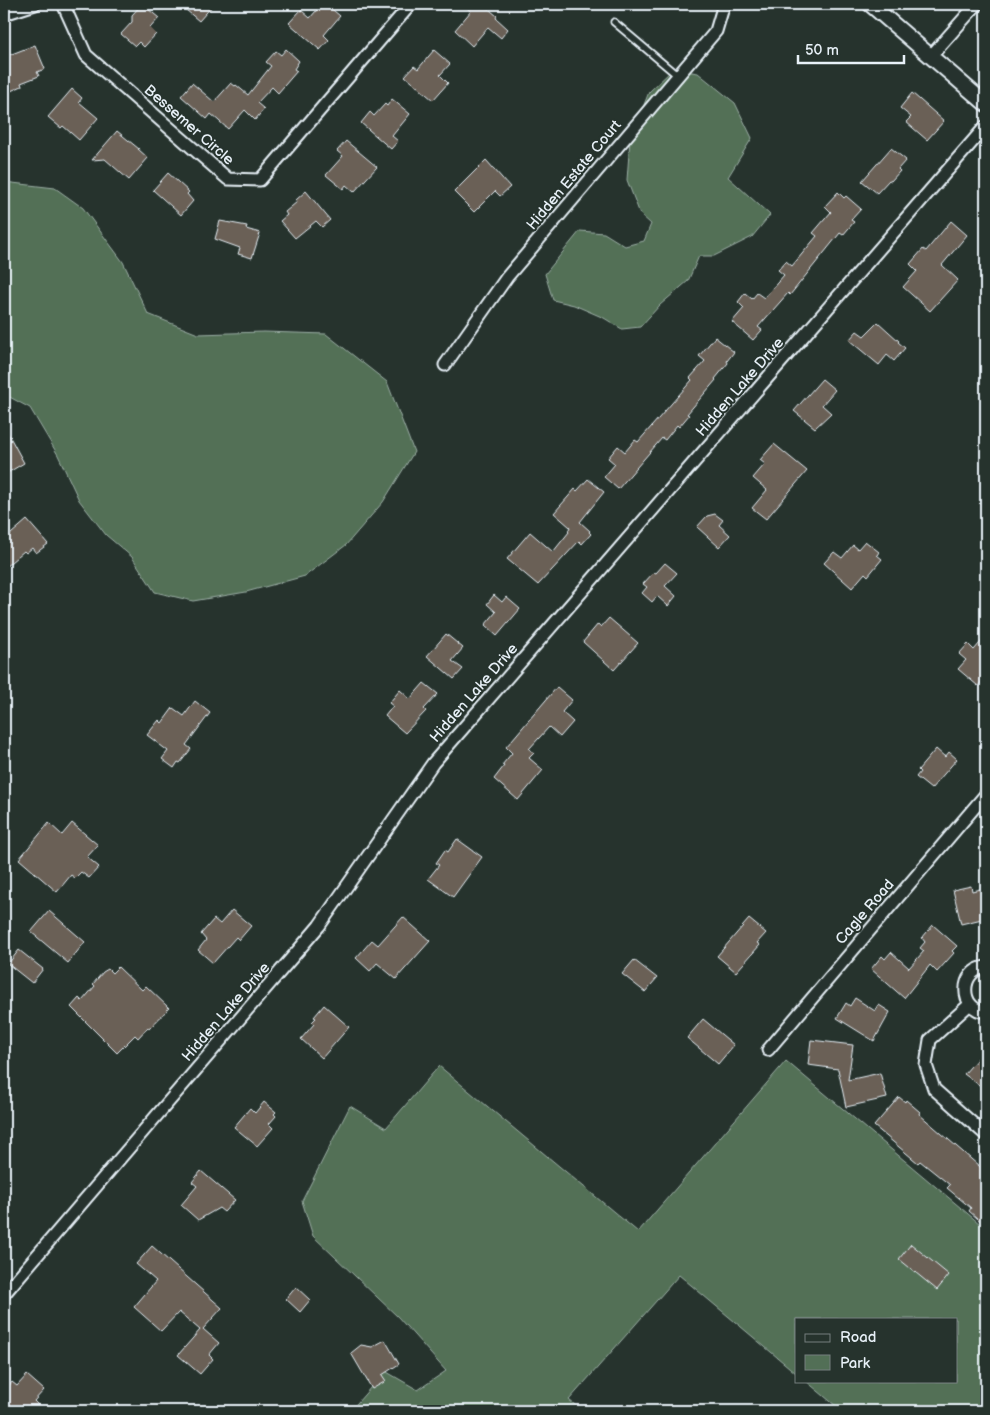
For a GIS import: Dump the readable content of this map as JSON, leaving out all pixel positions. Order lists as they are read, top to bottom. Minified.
{"streets":{"street":["Bessemer Circle","Hidden Estate Court","Hidden Lake Drive","Cagle Road"]},"legend":["Road","Park"],"scale_bar":"50 m"}
